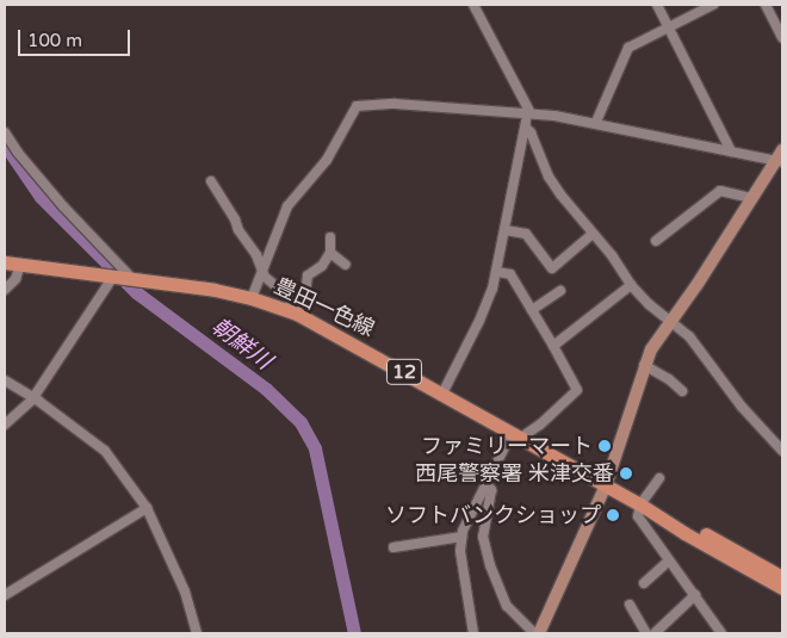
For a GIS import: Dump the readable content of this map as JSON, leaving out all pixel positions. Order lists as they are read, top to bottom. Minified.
{"streets":{"main road":["豊田一色線","12"]},"water":["朝鮮川"],"places":["ファミリーマート","西尾警察署 米津交番","ソフトバンクショップ"],"scale_bar":"100 m"}
